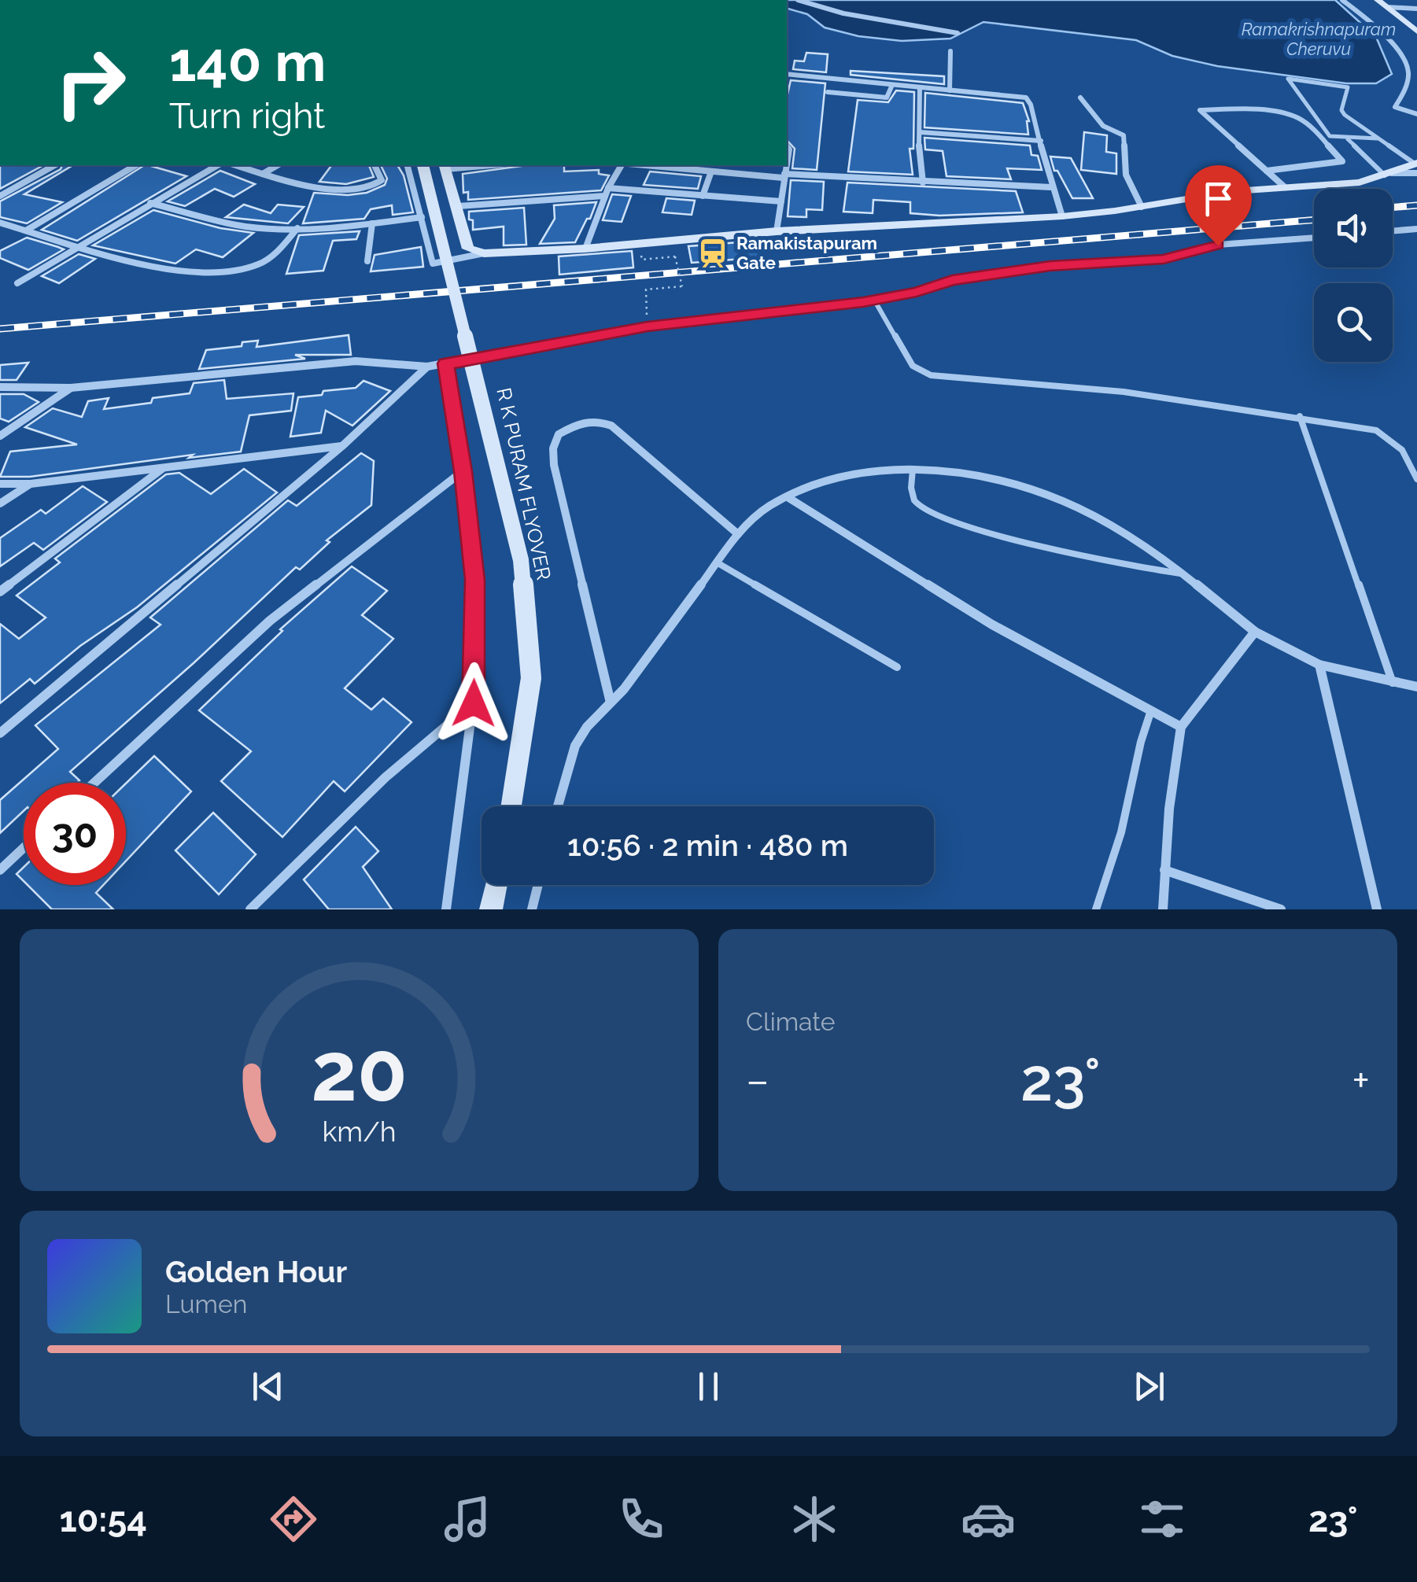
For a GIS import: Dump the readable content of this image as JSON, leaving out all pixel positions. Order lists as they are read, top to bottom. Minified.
{"streets":{"street":["R K PURAM FLYOVER"]},"water":["Ramakrishnapuram Cheruvu"],"places":{"station":["Ramakistapuram Gate"]},"page":{"turn":["140 m","Turn right"],"limit":"30","trip":"10:56 · 2 min · 480 m","tile":"Climate","heat":["−","23°","+"],"song":["Golden Hour","Lumen"],"tabs":["10:54","23°"],"gauge":["20","km/h"]}}
